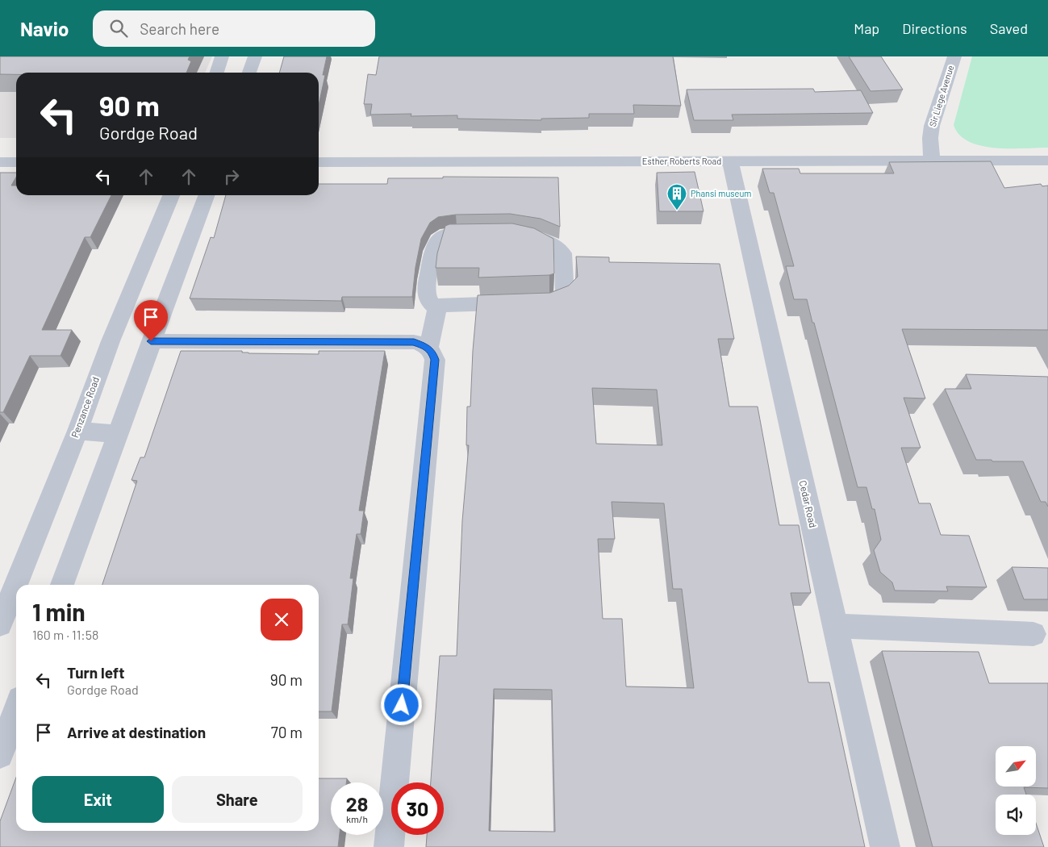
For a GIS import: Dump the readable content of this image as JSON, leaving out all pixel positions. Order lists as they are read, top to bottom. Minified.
{"streets":{"street":["Sir Liege Avenue","Esther Roberts Road","Penzance Road","Cedar Road"]},"crossings":[["Sir Liege Avenue","Esther Roberts Road"],["Esther Roberts Road","Cedar Road"]],"places":{"building":["Phansi museum"]},"north":"top right","page":{"header":"Navio","search":"Search here","nav":["Map","Directions","Saved"],"turn":["90 m","Gordge Road"],"heading":["1 min","160 m · 11:58"],"list":[{"name":"Turn left","note":"Gordge Road","value":"90 m"},{"name":"Arrive at destination","value":"70 m"}],"buttons":["Exit","Share"],"speed":"28 km/h","limit":"30"}}
